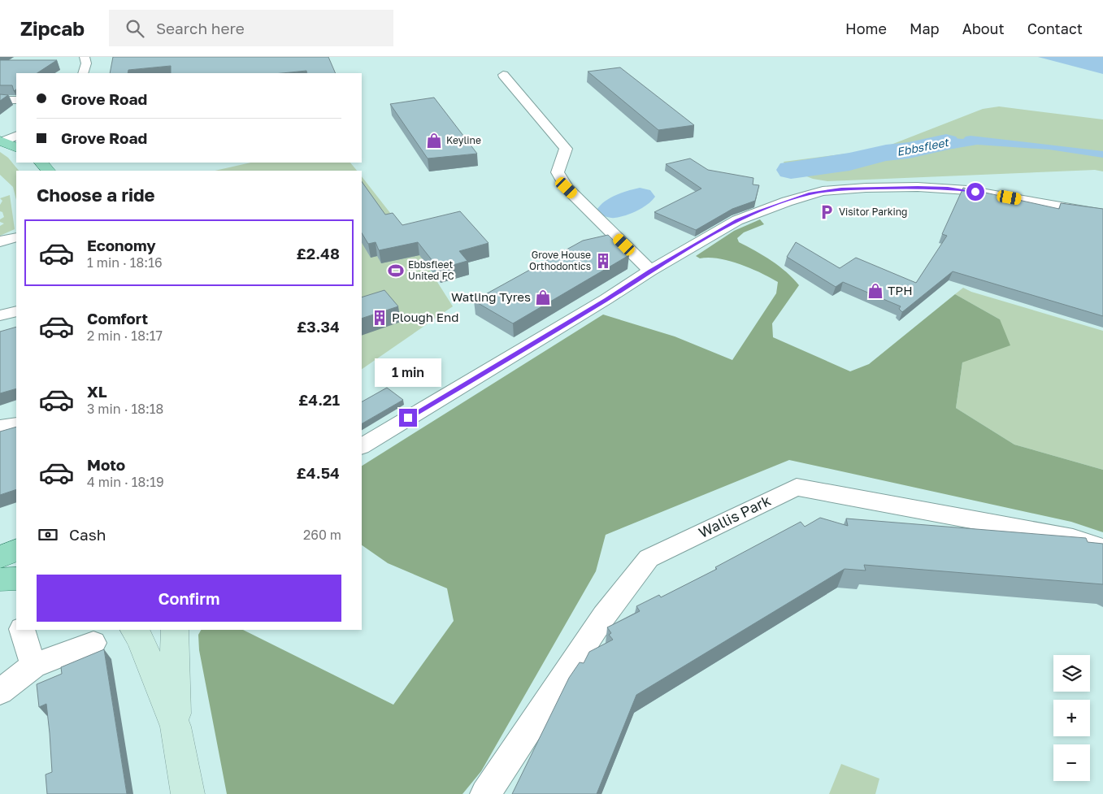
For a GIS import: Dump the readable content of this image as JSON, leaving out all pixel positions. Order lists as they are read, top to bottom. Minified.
{"streets":{"street":["Wallis Park"]},"water":["Ebbsfleet"],"places":{"shop":["Keyline","TPH","Watling Tyres"],"parking":["Visitor Parking"],"building":["Grove House Orthodontics","Plough End"],"sports":["Ebbsfleet United FC"]},"page":{"header":"Zipcab","search":"Search here","nav":["Home","Map","About","Contact"],"banner":["Grove Road","Grove Road"],"heading":"Choose a ride","list":[{"name":"Economy","note":"1 min · 18:16","value":"£2.48"},{"name":"Comfort","note":"2 min · 18:17","value":"£3.34"},{"name":"XL","note":"3 min · 18:18","value":"£4.21"},{"name":"Moto","note":"4 min · 18:19","value":"£4.54"}],"bubble":"1 min","pay":["Cash","260 m"],"buttons":"Confirm","map_buttons":["+","−"]}}
